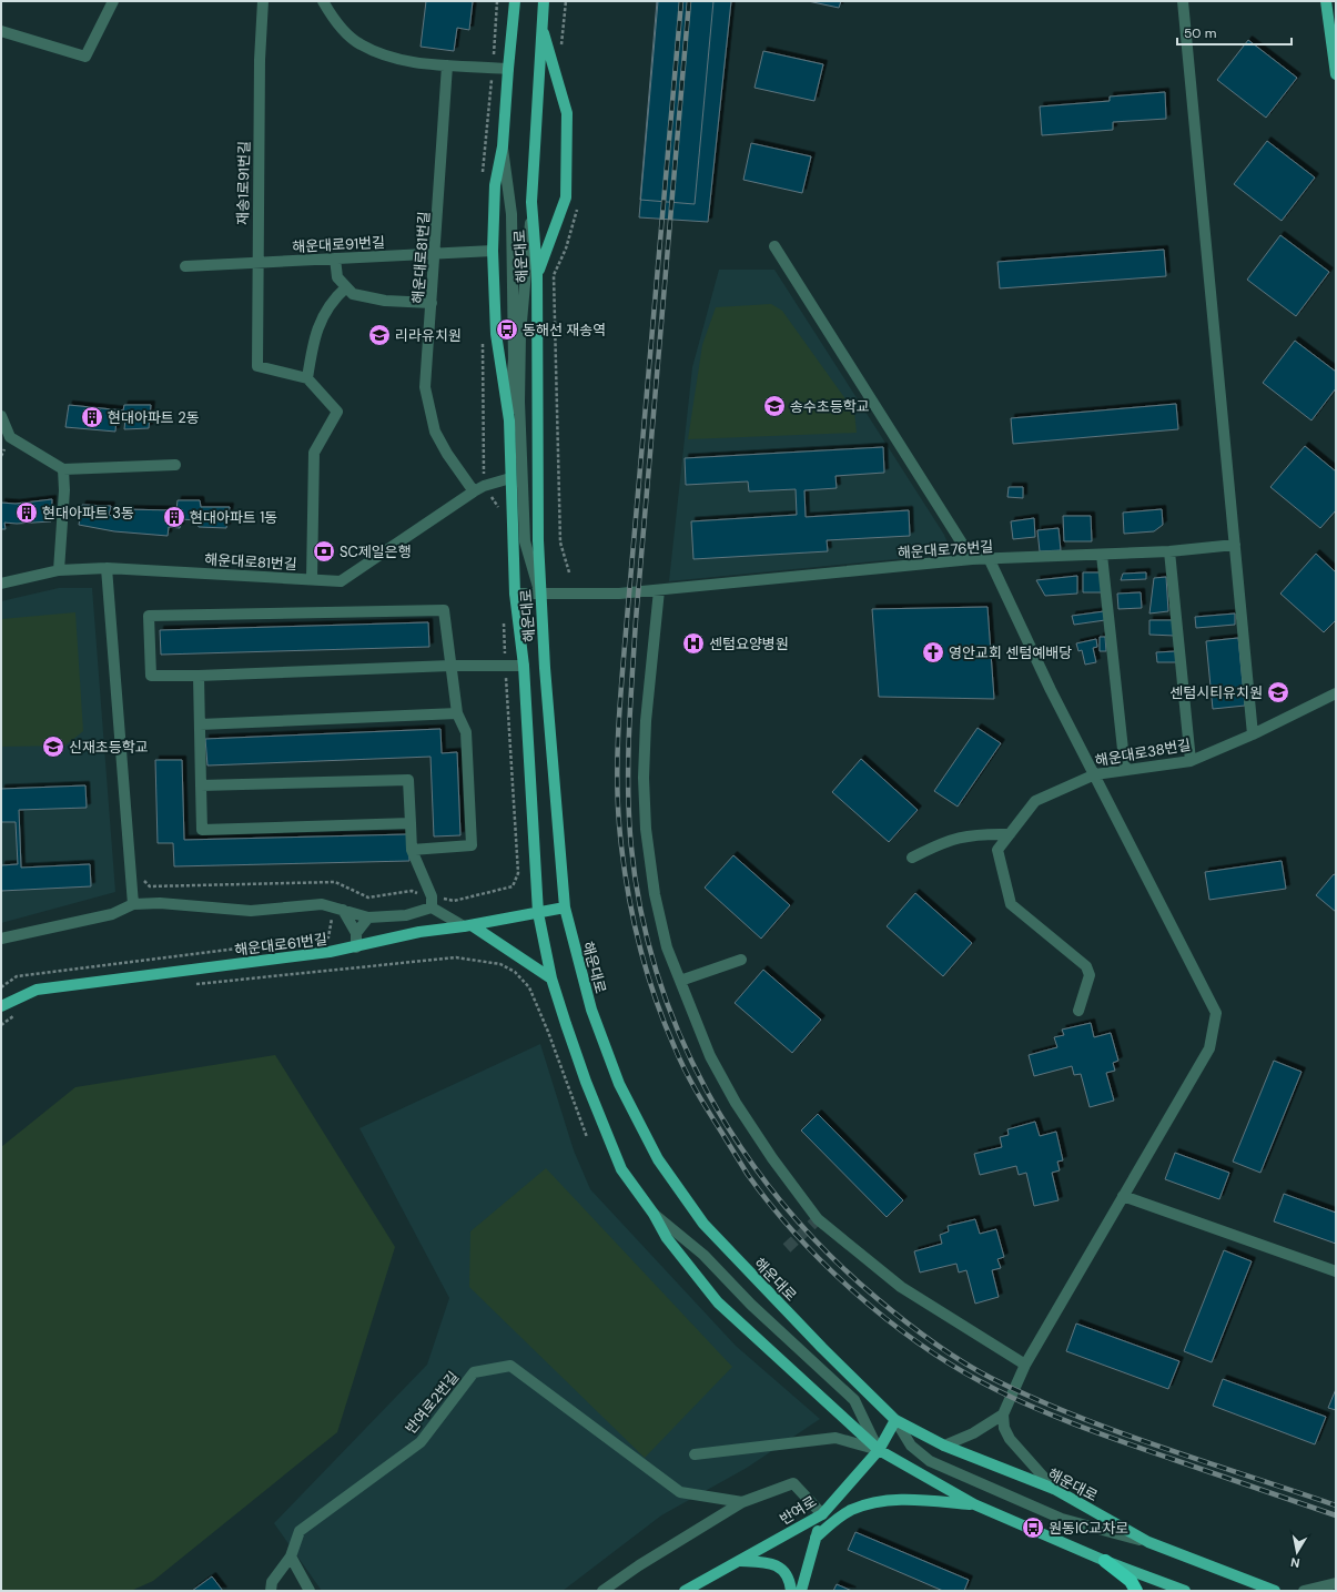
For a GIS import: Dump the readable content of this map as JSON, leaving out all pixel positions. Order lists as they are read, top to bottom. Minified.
{"streets":{"main road":["해운대로","해운대로61번길","반여로"],"street":["재송1로91번길","해운대로91번길","해운대로81번길","해운대로76번길","해운대로38번길","반여로2번길"]},"crossings":[["재송1로91번길","해운대로91번길"],["해운대로91번길","해운대로"],["해운대로91번길","해운대로81번길"],["해운대로","해운대로81번길"],["해운대로","해운대로76번길"],["해운대로","해운대로61번길"],["해운대로","반여로"]],"places":{"bus stop":["동해선 재송역","원동IC교차로"],"school or university":["리라유치원","송수초등학교","센텀시티유치원","신재초등학교"],"building":["현대아파트 2동","현대아파트 3동","현대아파트 1동"],"bank":["SC제일은행"],"hospital":["센텀요양병원"],"church":["영안교회 센텀예배당"]},"scale_bar":"50 m","north":"bottom"}
